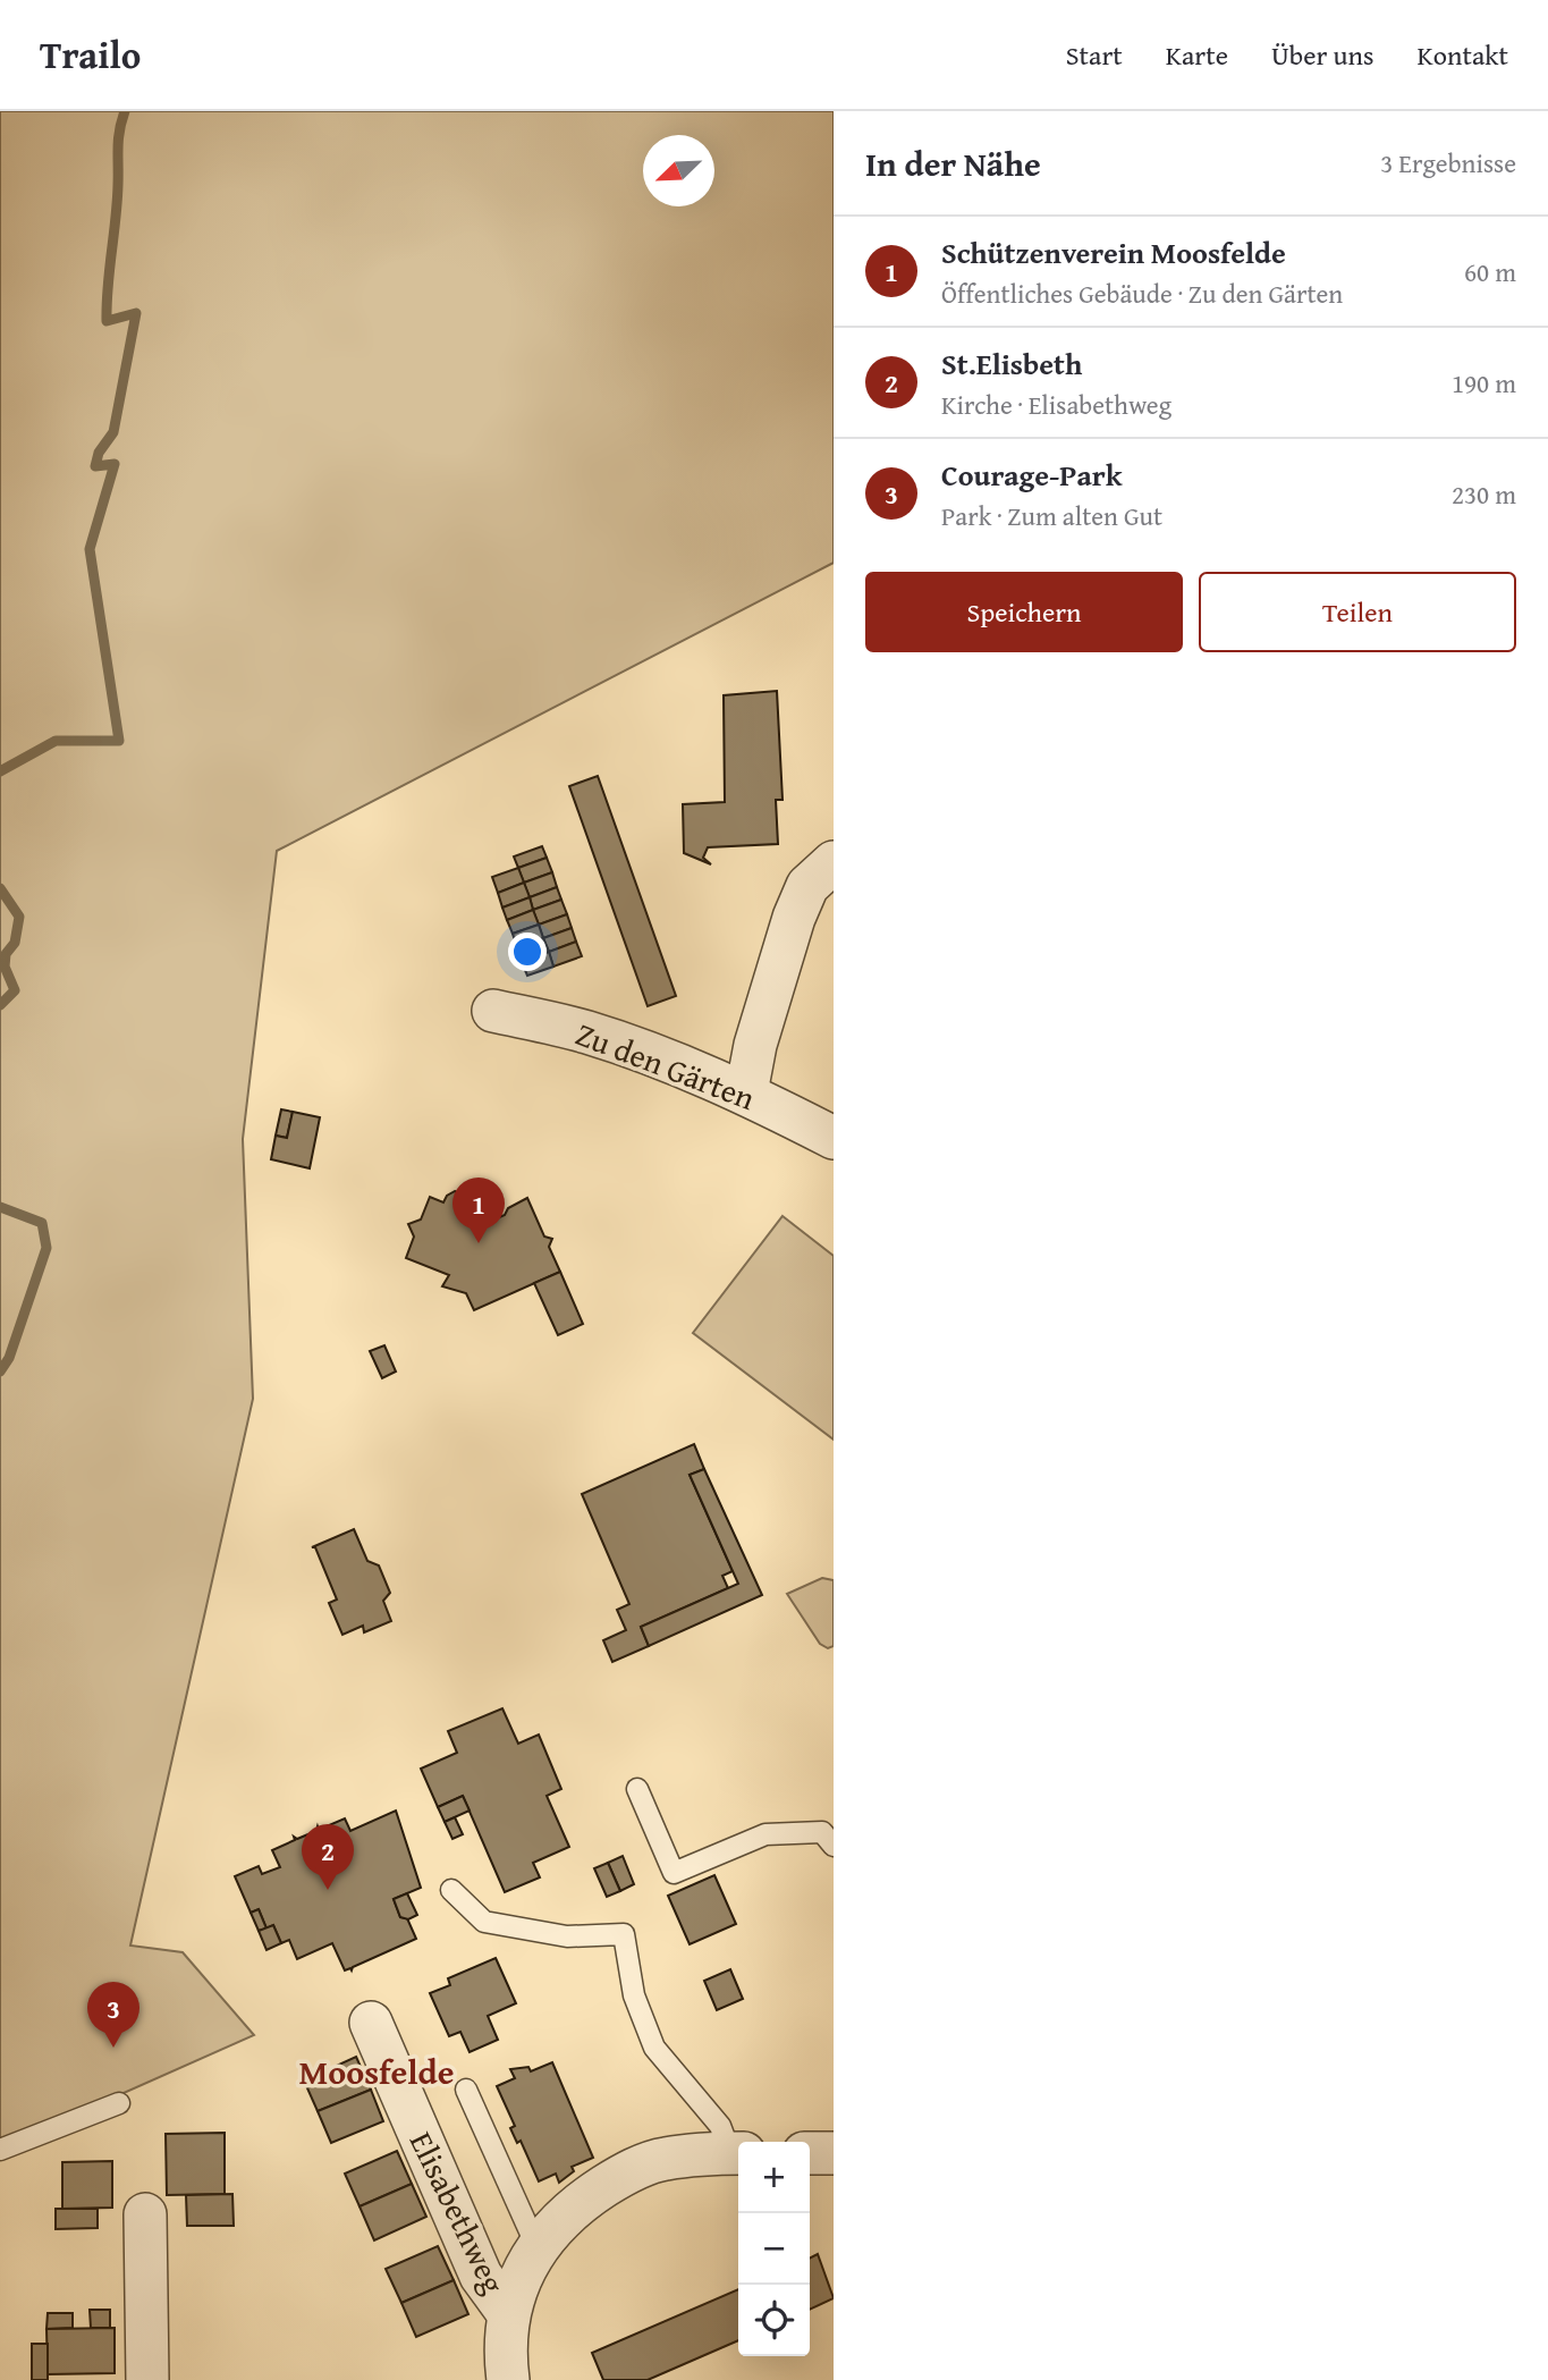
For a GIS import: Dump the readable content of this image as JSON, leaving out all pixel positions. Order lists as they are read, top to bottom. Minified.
{"streets":{"street":["Zu den Gärten","Elisabethweg"]},"districts":["Moosfelde"],"north":"bottom left","page":{"header":"Trailo","nav":["Start","Karte","Über uns","Kontakt"],"heading":["In der Nähe","3 Ergebnisse"],"list":[{"mark":"1","name":"Schützenverein Moosfelde","note":"Öffentliches Gebäude · Zu den Gärten","value":"60 m"},{"mark":"2","name":"St.Elisbeth","note":"Kirche · Elisabethweg","value":"190 m"},{"mark":"3","name":"Courage-Park","note":"Park · Zum alten Gut","value":"230 m"}],"buttons":["Speichern","Teilen"],"pins":["1","2","3"],"map_buttons":["+","−"]}}
